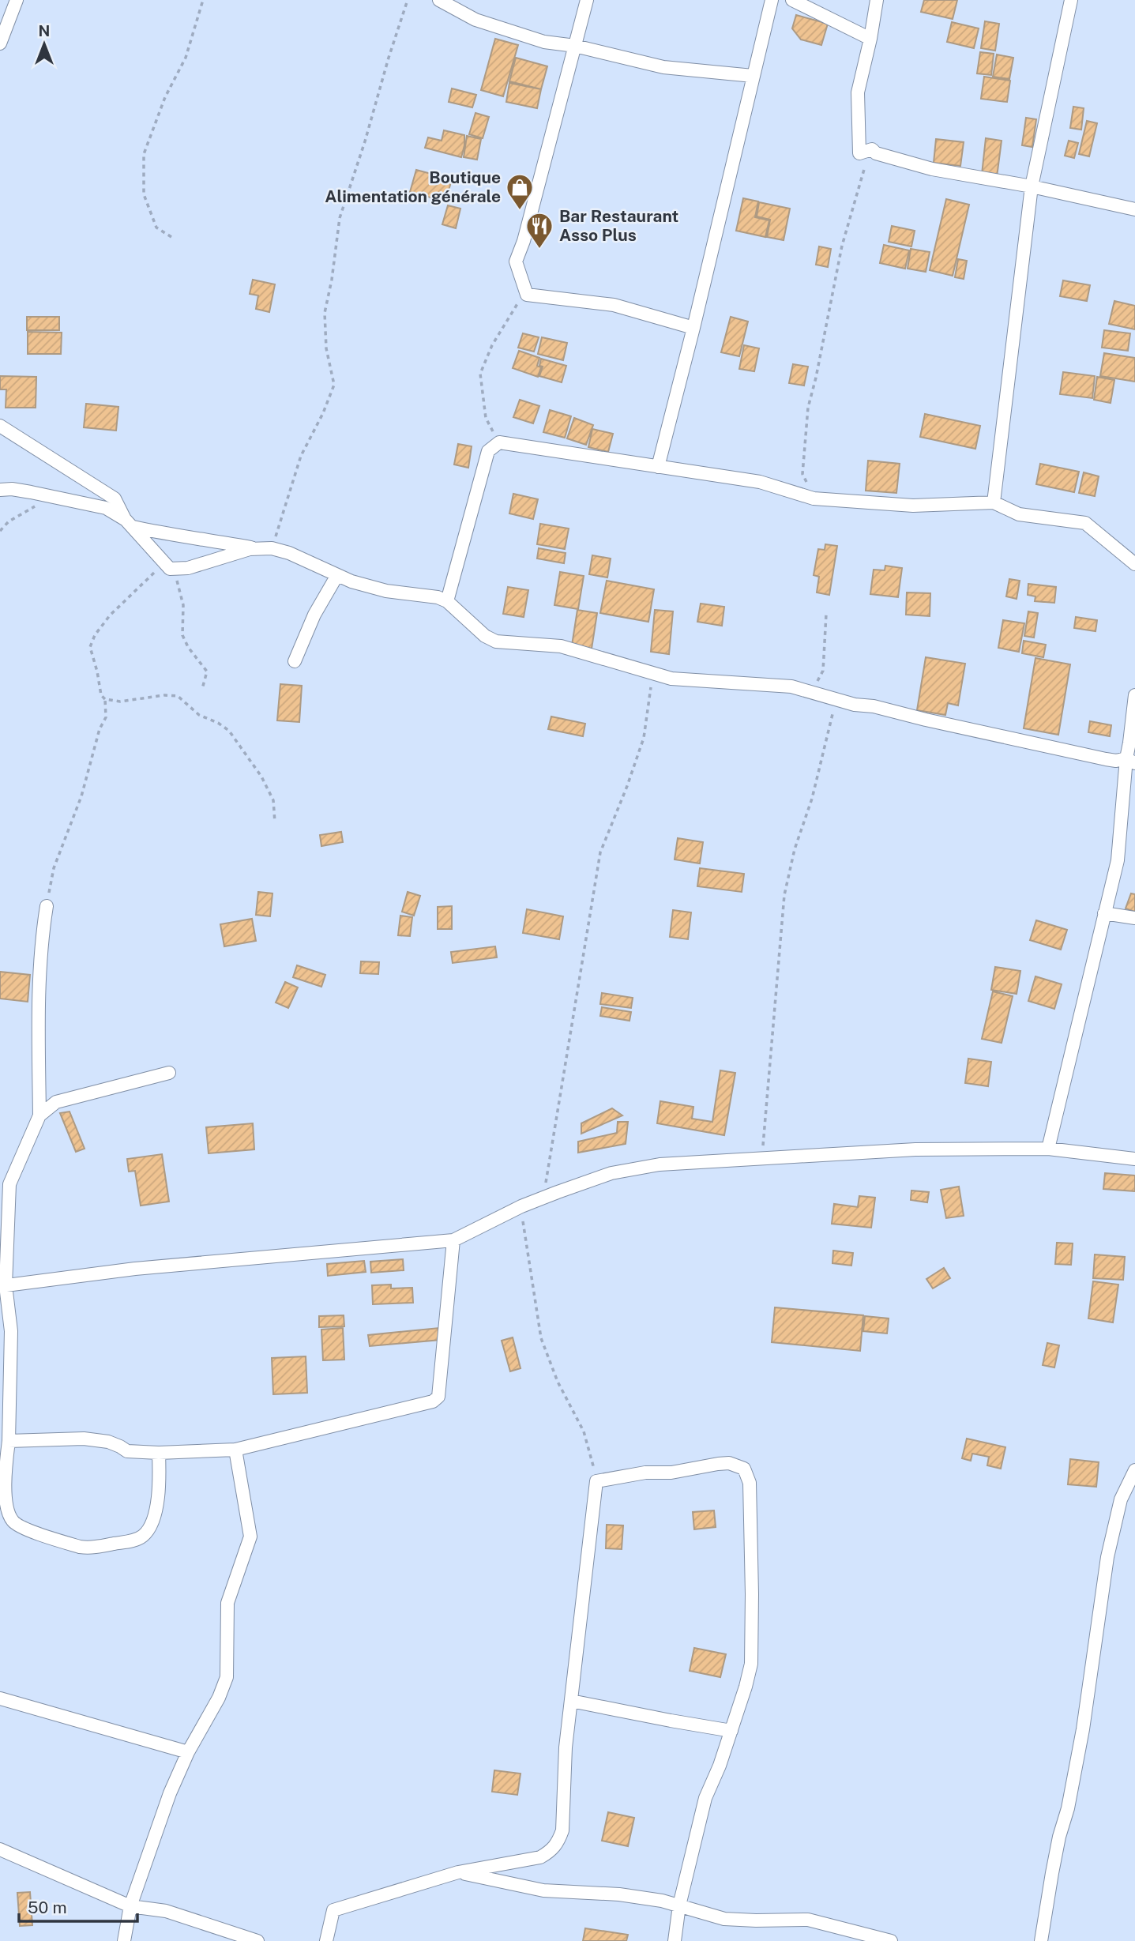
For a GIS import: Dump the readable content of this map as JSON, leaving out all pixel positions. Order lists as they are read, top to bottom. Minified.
{"places":{"shop":["Boutique Alimentation générale"],"restaurant":["Bar Restaurant Asso Plus"]},"scale_bar":"50 m","north":"top"}
